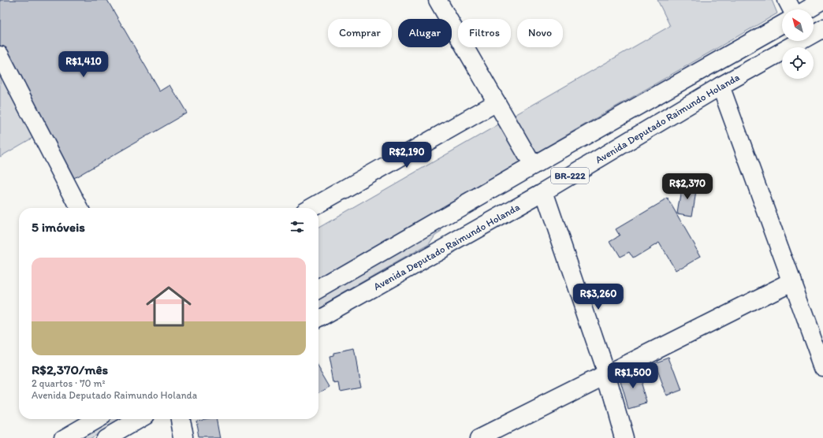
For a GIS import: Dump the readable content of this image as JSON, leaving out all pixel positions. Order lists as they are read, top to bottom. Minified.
{"streets":{"street":["Avenida Deputado Raimundo Holanda","BR-222"]},"north":"top left","page":{"chip":["Comprar","Alugar","Filtros","Novo"],"price":["R$1,410","R$2,190","R$2,370","R$3,260","R$1,500"],"heading":"5 imóveis","list":[{"name":"R$2,370/mês","note":"2 quartos · 70 m² · Avenida Deputado Raimundo Holanda"}]}}
